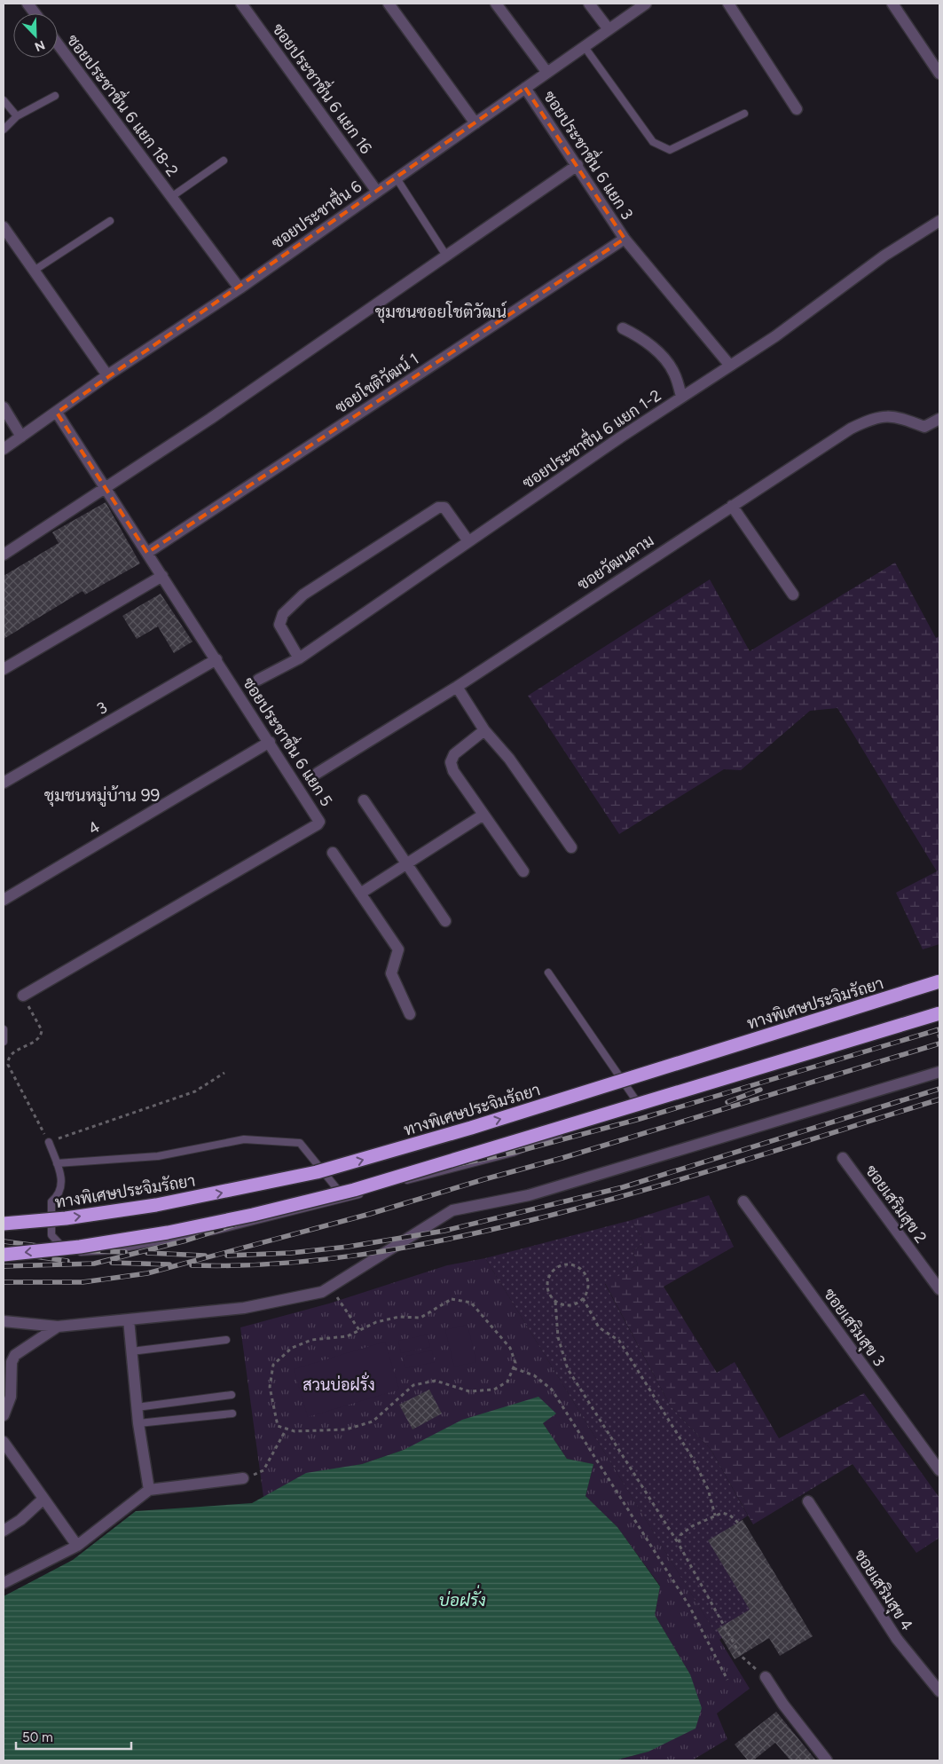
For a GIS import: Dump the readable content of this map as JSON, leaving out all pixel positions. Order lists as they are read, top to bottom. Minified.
{"streets":{"highway":["ทางพิเศษประจิมรัถยา"],"street":["ซอยประชาชื่น 6 แยก 16","ซอยประชาชื่น 6 แยก 18-2","ซอยประชาชื่น 6 แยก 3","ซอยประชาชื่น 6","ซอยโชติวัฒน์ 1","ซอยประชาชื่น 6 แยก 1-2","ซอยวัฒนคาม","3","ซอยประชาชื่น 6 แยก 5","4","ซอยเสริมสุข 2","ซอยเสริมสุข 3","ซอยเสริมสุข 4"]},"crossings":[["ซอยประชาชื่น 6 แยก 16","ซอยประชาชื่น 6"],["ซอยประชาชื่น 6 แยก 18-2","ซอยประชาชื่น 6"],["ซอยประชาชื่น 6 แยก 3","ซอยประชาชื่น 6"],["ซอยประชาชื่น 6 แยก 3","ซอยโชติวัฒน์ 1"],["ซอยประชาชื่น 6 แยก 3","ซอยประชาชื่น 6 แยก 1-2"],["ซอยประชาชื่น 6","ซอยประชาชื่น 6 แยก 5"],["ซอยโชติวัฒน์ 1","ซอยประชาชื่น 6 แยก 5"],["3","ซอยประชาชื่น 6 แยก 5"],["ซอยประชาชื่น 6 แยก 5","4"]],"districts":["ชุมชนซอยโชติวัฒน์","ชุมชนหมู่บ้าน 99"],"water":["บ่อฝรั่ง"],"parks":["สวนบ่อฝรั่ง"],"scale_bar":"50 m","north":"bottom right"}
